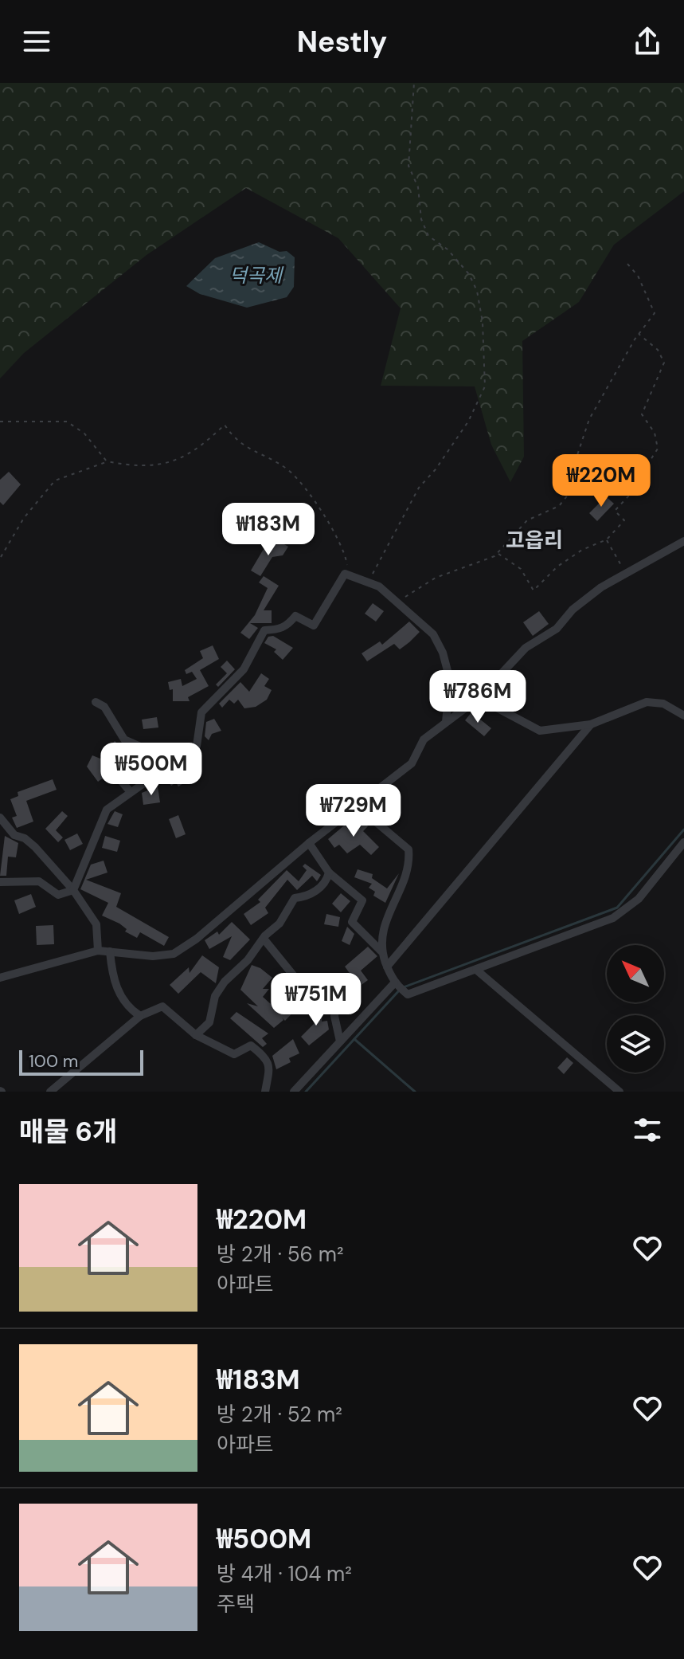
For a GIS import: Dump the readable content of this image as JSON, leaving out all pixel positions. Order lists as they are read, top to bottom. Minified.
{"districts":["고읍리"],"water":["덕곡제"],"scale_bar":"100 m","north":"top left","page":{"header":"Nestly","price":["₩220M","₩183M","₩786M","₩500M","₩729M","₩751M"],"scale":"100 m","heading":"매물 6개","list":[{"name":"₩220M","note":"방 2개 · 56 m² · 아파트"},{"name":"₩183M","note":"방 2개 · 52 m² · 아파트"},{"name":"₩500M","note":"방 4개 · 104 m² · 주택"}]}}
